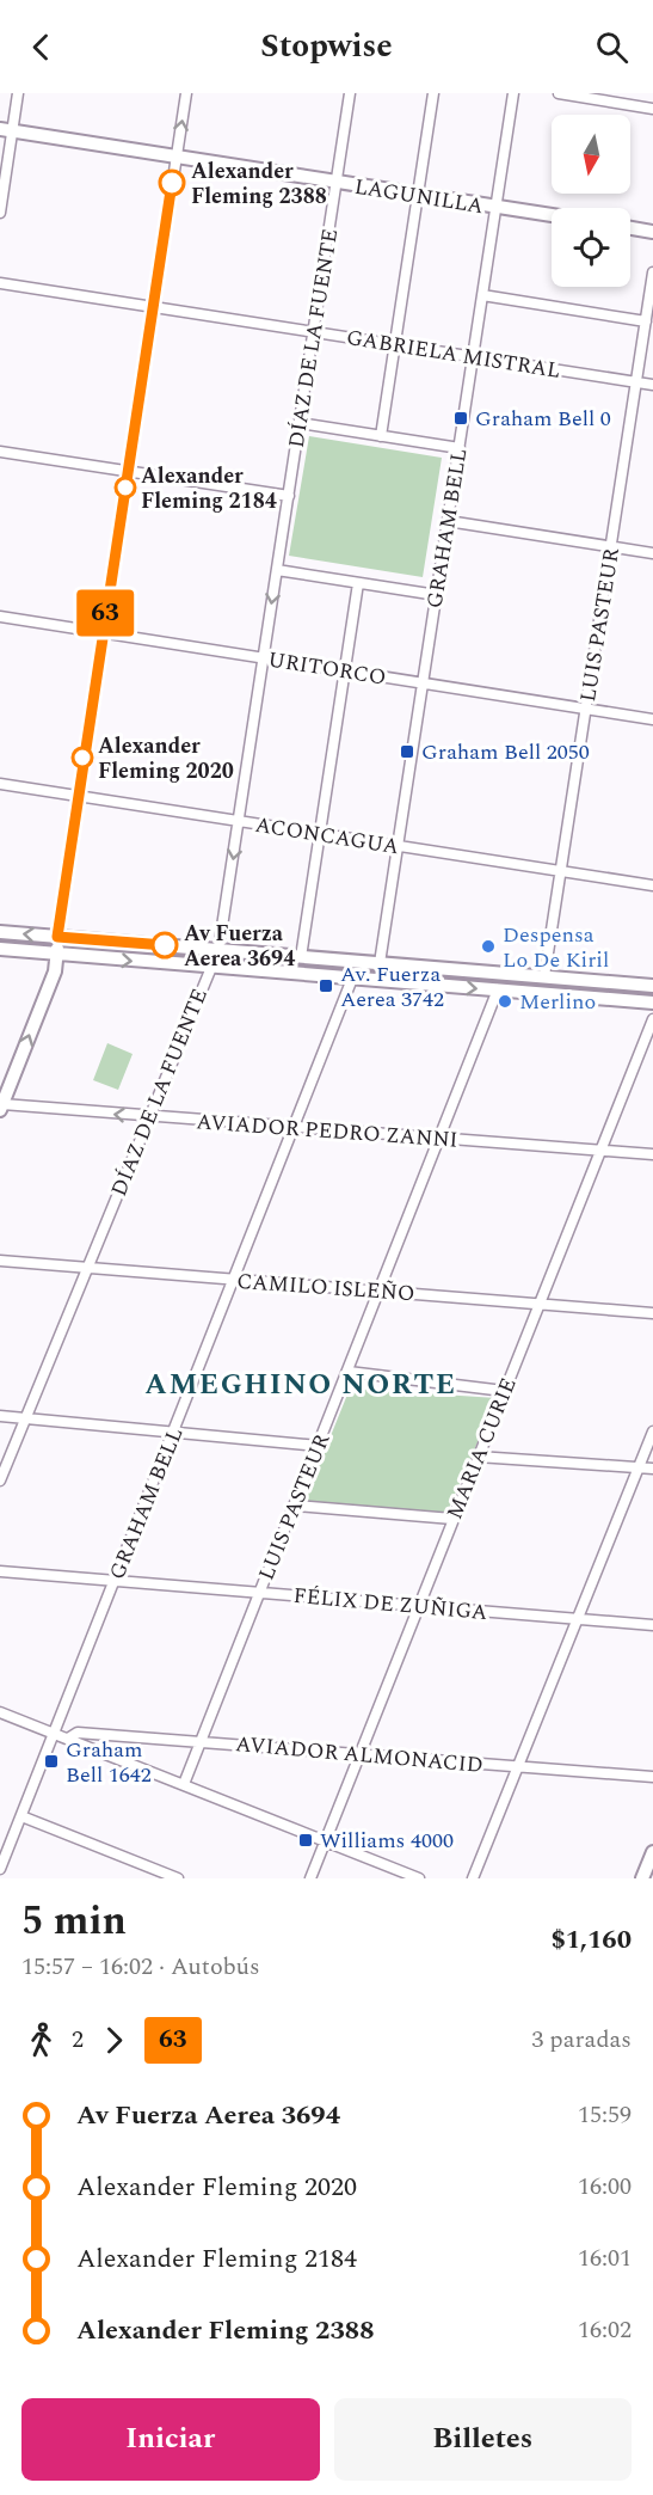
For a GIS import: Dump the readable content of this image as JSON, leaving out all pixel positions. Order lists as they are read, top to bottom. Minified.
{"streets":{"main road":["LAGUNILLA"],"street":["DÍAZ DE LA FUENTE","GABRIELA MISTRAL","GRAHAM BELL","LUIS PASTEUR","URITORCO","ACONCAGUA","AVIADOR PEDRO ZANNI","CAMILO ISLEÑO","MARIA CURIE","FÉLIX DE ZUÑIGA","AVIADOR ALMONACID"]},"crossings":[["LAGUNILLA","DÍAZ DE LA FUENTE"],["LAGUNILLA","GRAHAM BELL"],["DÍAZ DE LA FUENTE","GABRIELA MISTRAL"],["DÍAZ DE LA FUENTE","URITORCO"],["DÍAZ DE LA FUENTE","ACONCAGUA"],["DÍAZ DE LA FUENTE","AVIADOR PEDRO ZANNI"],["DÍAZ DE LA FUENTE","CAMILO ISLEÑO"],["GABRIELA MISTRAL","GRAHAM BELL"],["GABRIELA MISTRAL","LUIS PASTEUR"],["GRAHAM BELL","URITORCO"],["GRAHAM BELL","ACONCAGUA"],["GRAHAM BELL","AVIADOR PEDRO ZANNI"],["GRAHAM BELL","CAMILO ISLEÑO"],["GRAHAM BELL","FÉLIX DE ZUÑIGA"],["LUIS PASTEUR","URITORCO"],["LUIS PASTEUR","ACONCAGUA"],["LUIS PASTEUR","AVIADOR PEDRO ZANNI"],["LUIS PASTEUR","CAMILO ISLEÑO"],["LUIS PASTEUR","FÉLIX DE ZUÑIGA"],["LUIS PASTEUR","AVIADOR ALMONACID"],["AVIADOR PEDRO ZANNI","MARIA CURIE"],["CAMILO ISLEÑO","MARIA CURIE"],["MARIA CURIE","FÉLIX DE ZUÑIGA"],["MARIA CURIE","AVIADOR ALMONACID"]],"districts":["AMEGHINO NORTE"],"places":{"other":["Alexander Fleming 2388","Alexander Fleming 2184","Alexander Fleming 2020","Av Fuerza Aerea 3694","Despensa Lo De Kiril","Merlino"],"transit":["Graham Bell 0","Graham Bell 2050","Av. Fuerza Aerea 3742","Graham Bell 1642","Williams 4000"]},"lines":["bus line 63"],"north":"bottom","page":{"header":"Stopwise","on_map":"63","heading":["5 min","15:57 – 16:02 · Autobús","$1,160"],"legs":["2","63","3 paradas"],"list":[{"name":"Av Fuerza Aerea 3694","value":"15:59"},{"name":"Alexander Fleming 2020","value":"16:00"},{"name":"Alexander Fleming 2184","value":"16:01"},{"name":"Alexander Fleming 2388","value":"16:02"}],"buttons":["Iniciar","Billetes"]}}
